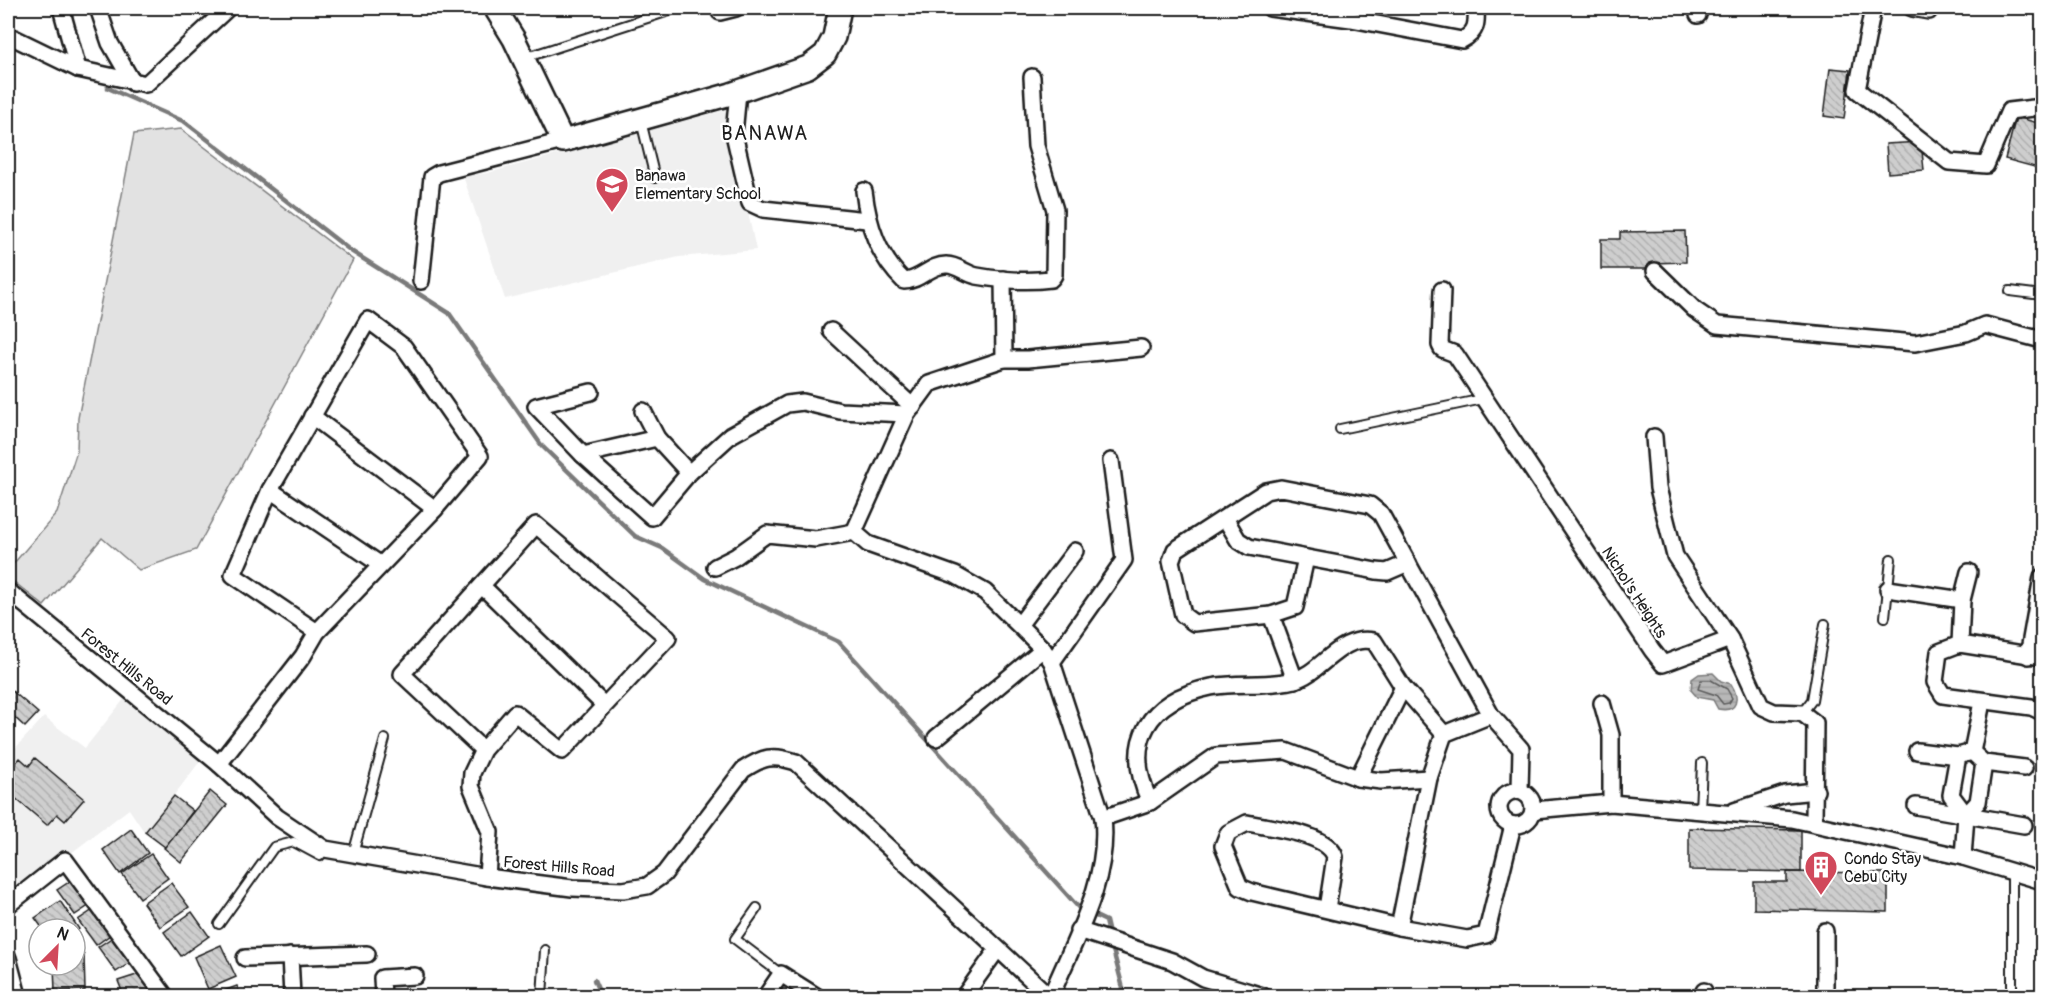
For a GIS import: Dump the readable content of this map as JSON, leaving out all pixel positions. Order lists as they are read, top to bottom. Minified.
{"streets":{"street":["Nichol's Heights","Forest Hills Road"]},"districts":["BANAWA"],"places":{"school or university":["Banawa Elementary School"],"building":["Condo Stay Cebu City"]},"north":"top right"}
